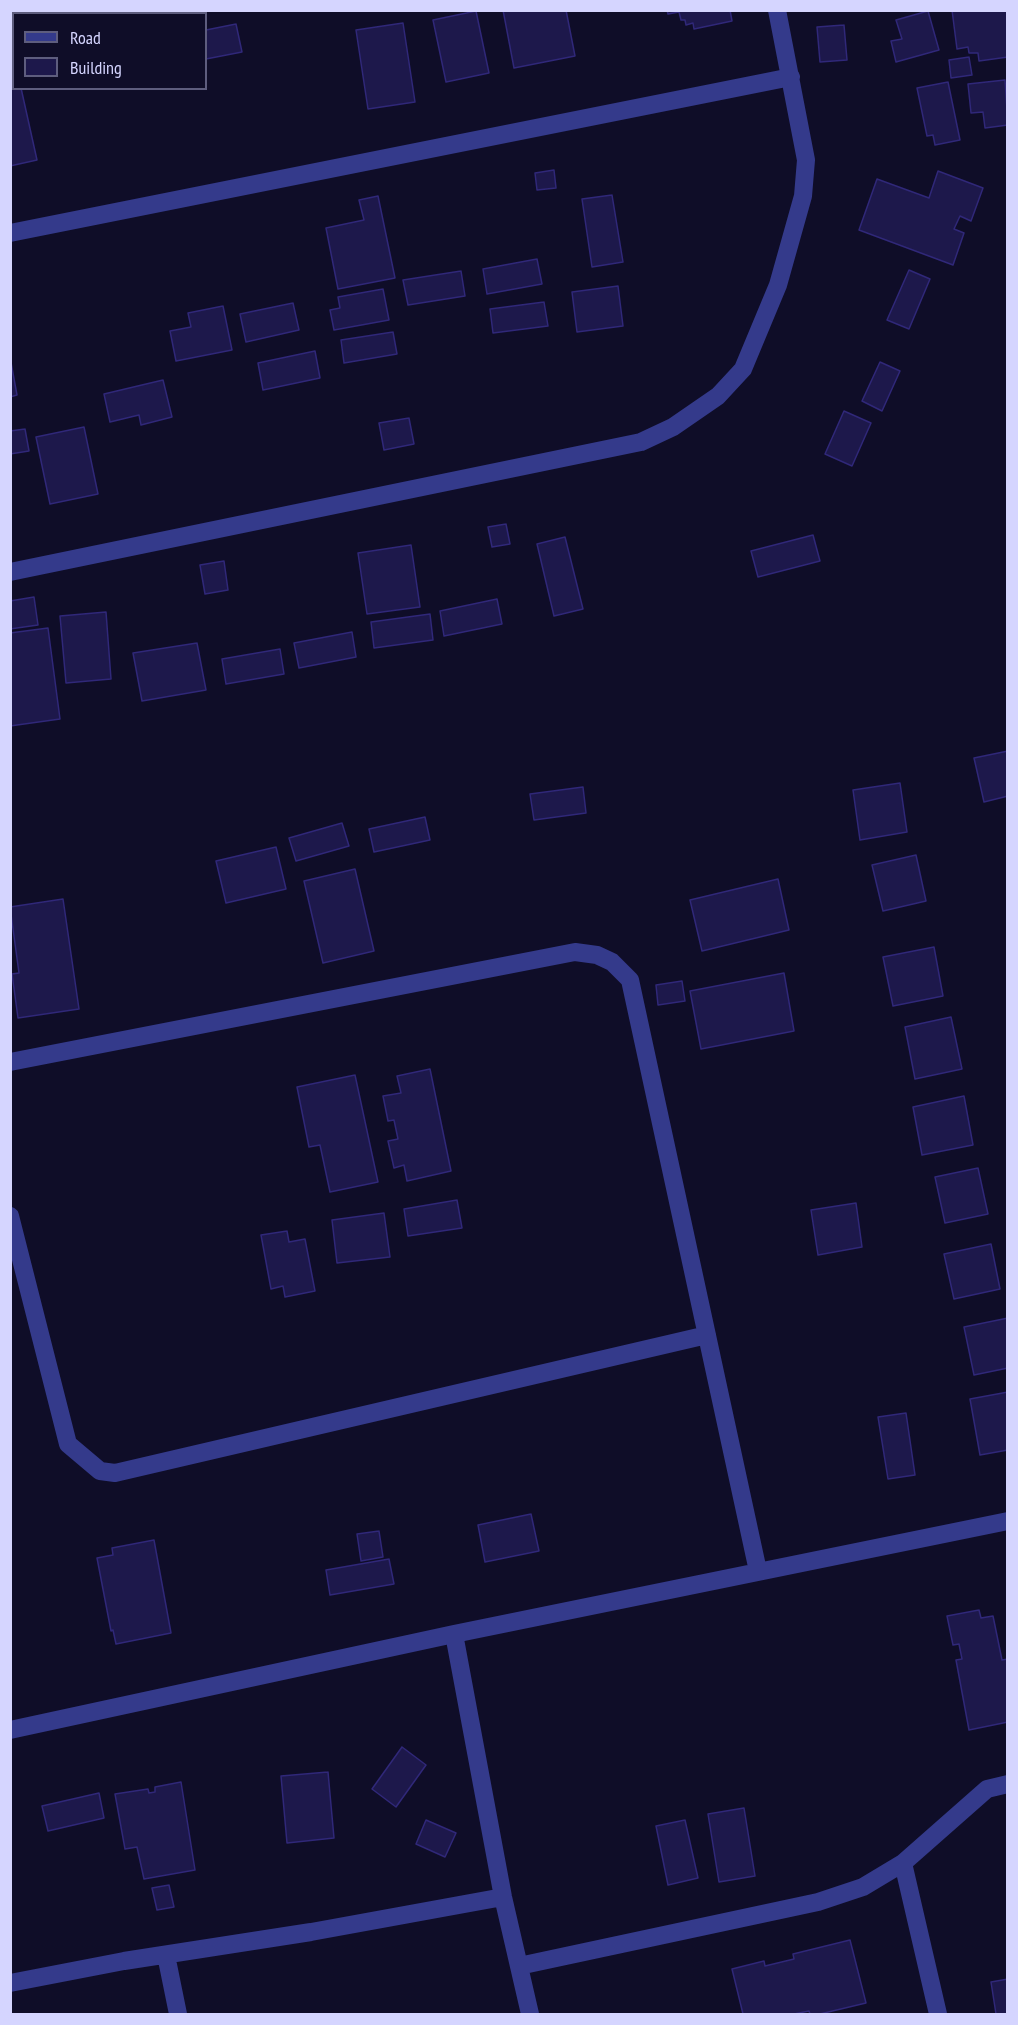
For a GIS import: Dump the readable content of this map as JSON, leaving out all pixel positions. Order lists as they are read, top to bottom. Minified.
{"legend":["Road","Building"]}
